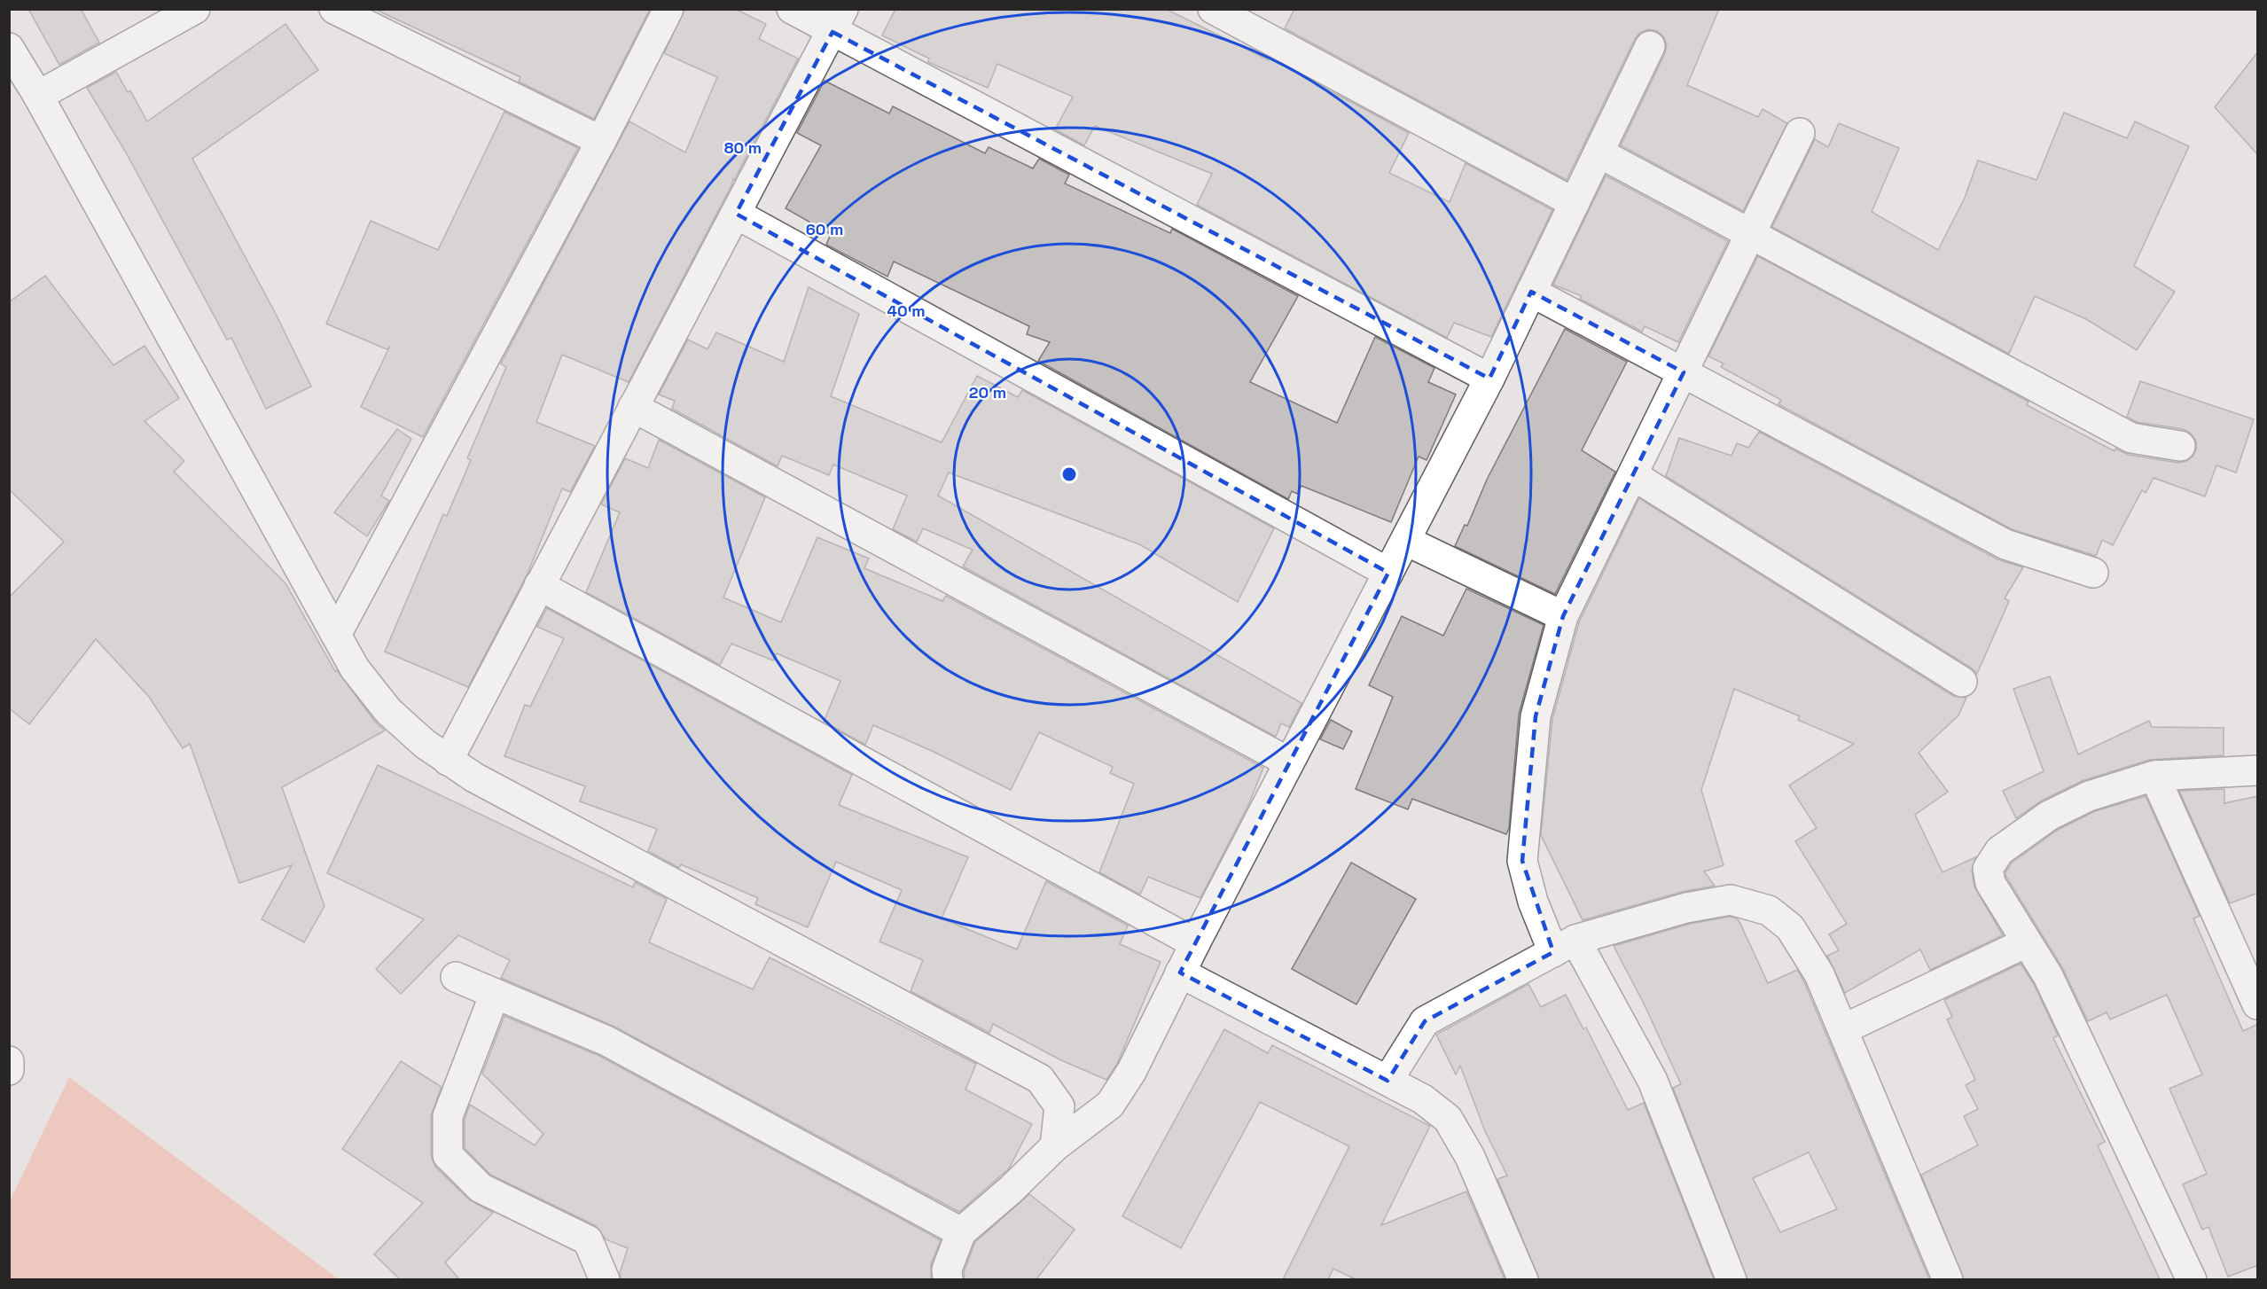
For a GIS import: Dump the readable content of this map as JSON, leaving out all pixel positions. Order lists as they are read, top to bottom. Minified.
{"rings":["80 m","60 m","40 m","20 m"]}
